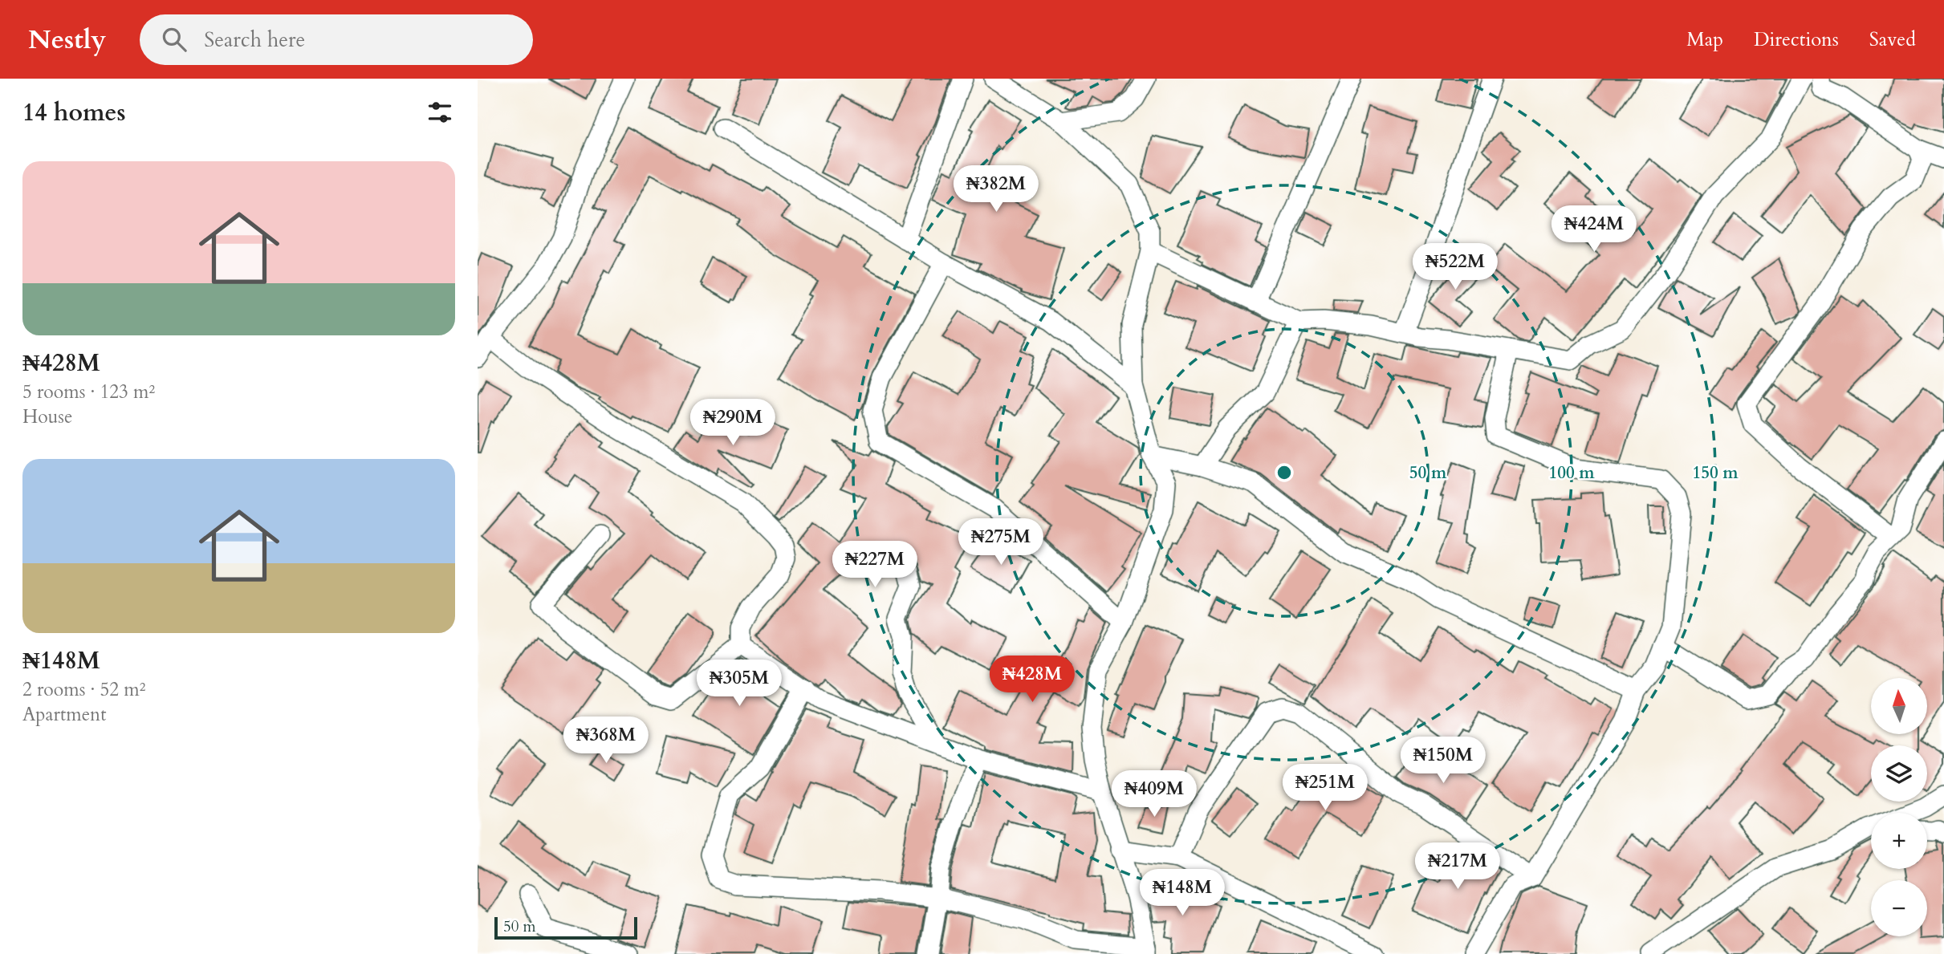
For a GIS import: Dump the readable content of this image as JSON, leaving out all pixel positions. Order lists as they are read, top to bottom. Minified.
{"scale_bar":"50 m","north":"top","page":{"header":"Nestly","search":"Search here","nav":["Map","Directions","Saved"],"heading":"14 homes","list":[{"name":"₦428M","note":"5 rooms · 123 m² · House"},{"name":"₦148M","note":"2 rooms · 52 m² · Apartment"}],"price":["₦382M","₦424M","₦522M","₦290M","₦275M","₦227M","₦428M","₦305M","₦368M","₦150M","₦251M","₦409M","₦217M","₦148M"],"map_buttons":["+","−"],"scale":"50 m"},"rings":["50 m","100 m","150 m"]}
